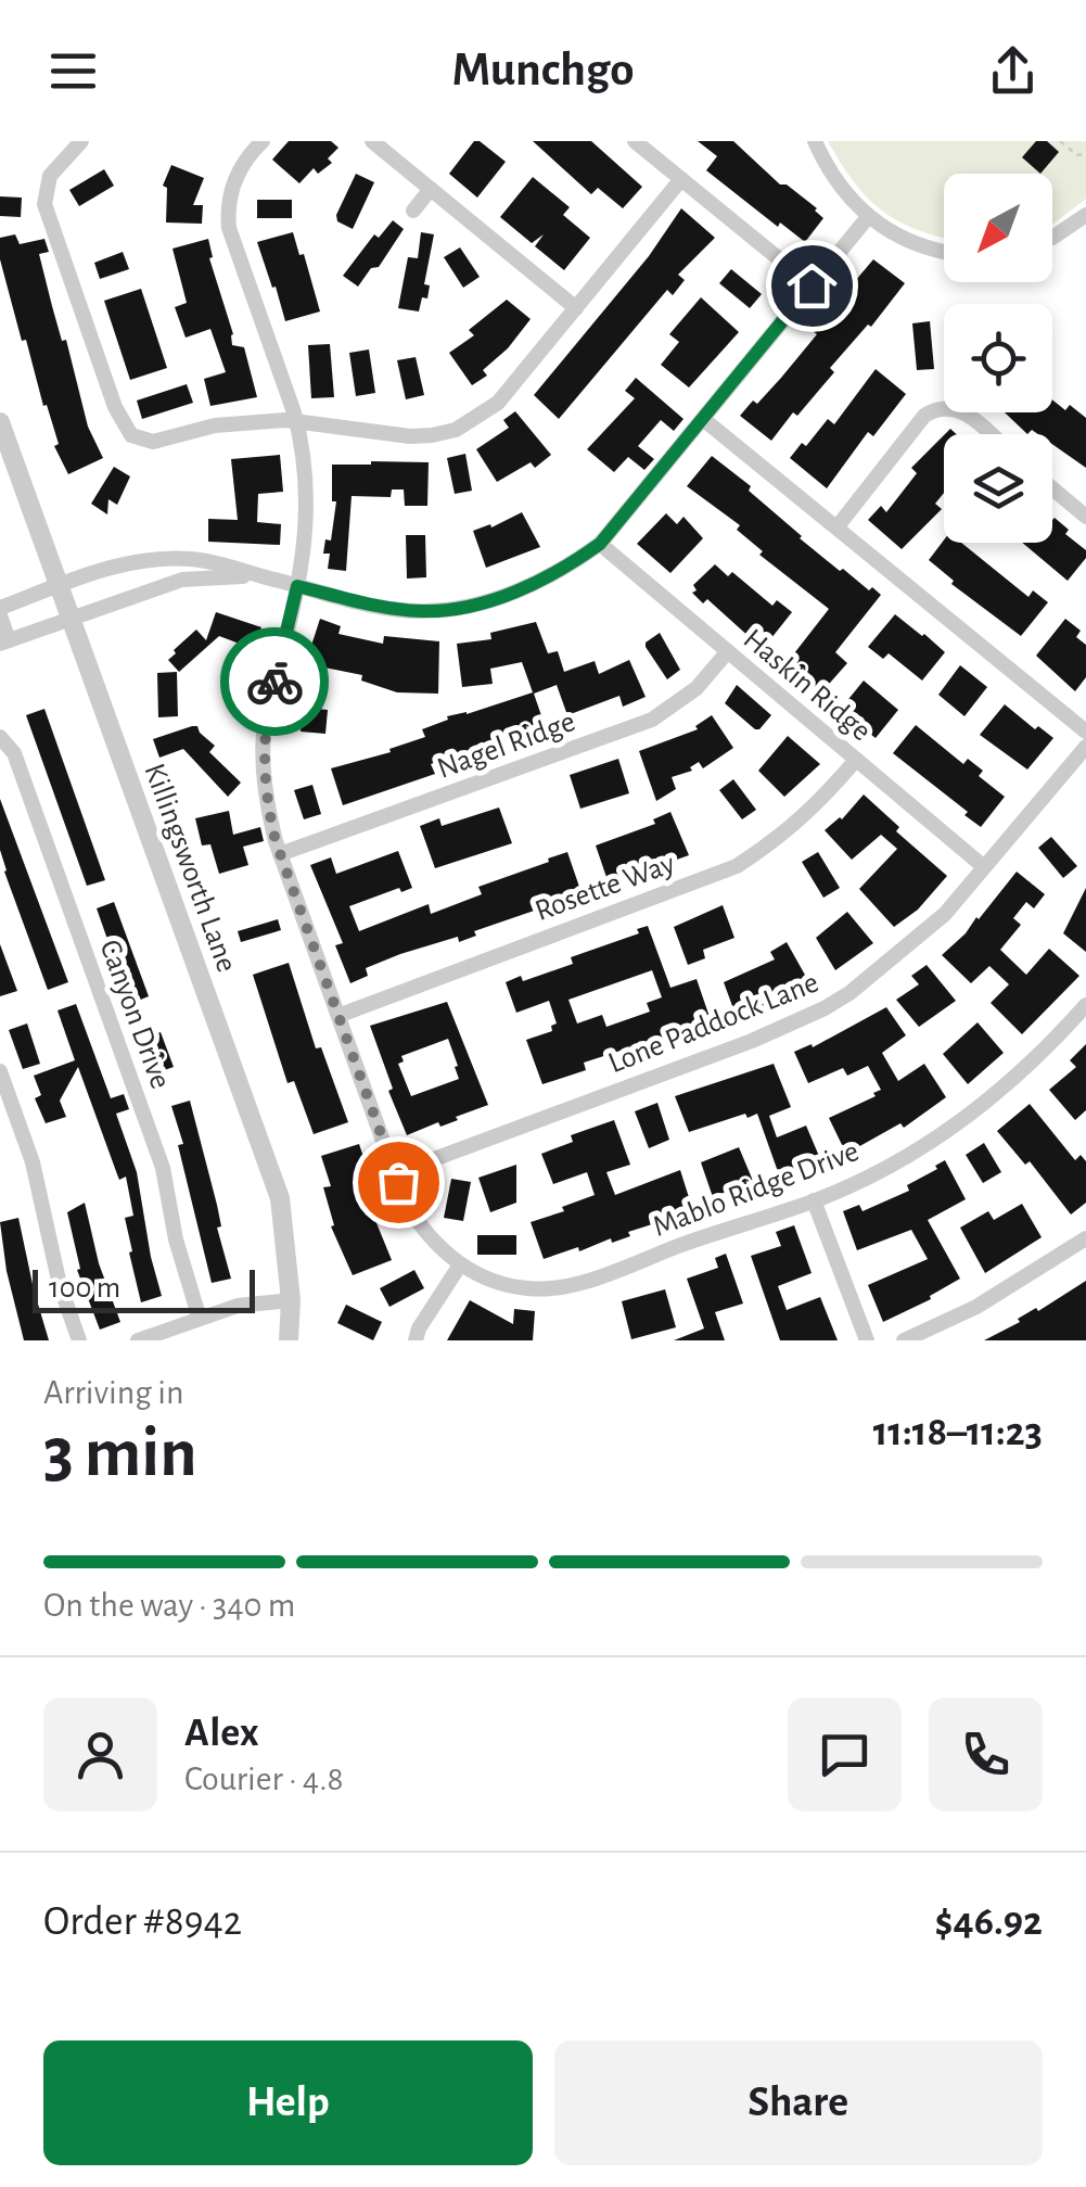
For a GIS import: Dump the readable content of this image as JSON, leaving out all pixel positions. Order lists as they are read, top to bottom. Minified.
{"streets":{"street":["Haskin Ridge","Nagel Ridge","Killingsworth Lane","Rosette Way","Canyon Drive","Lone Paddock Lane","Mablo Ridge Drive"]},"crossings":[["Haskin Ridge","Nagel Ridge"],["Haskin Ridge","Rosette Way"],["Haskin Ridge","Lone Paddock Lane"]],"scale_bar":"100 m","north":"bottom left","page":{"header":"Munchgo","scale":"100 m","heading":["3 min","Arriving in","11:18–11:23"],"panel":["Alex","Courier · 4.8","Order #8942","$46.92"],"bar":"On the way · 340 m","buttons":["Help","Share"]}}
